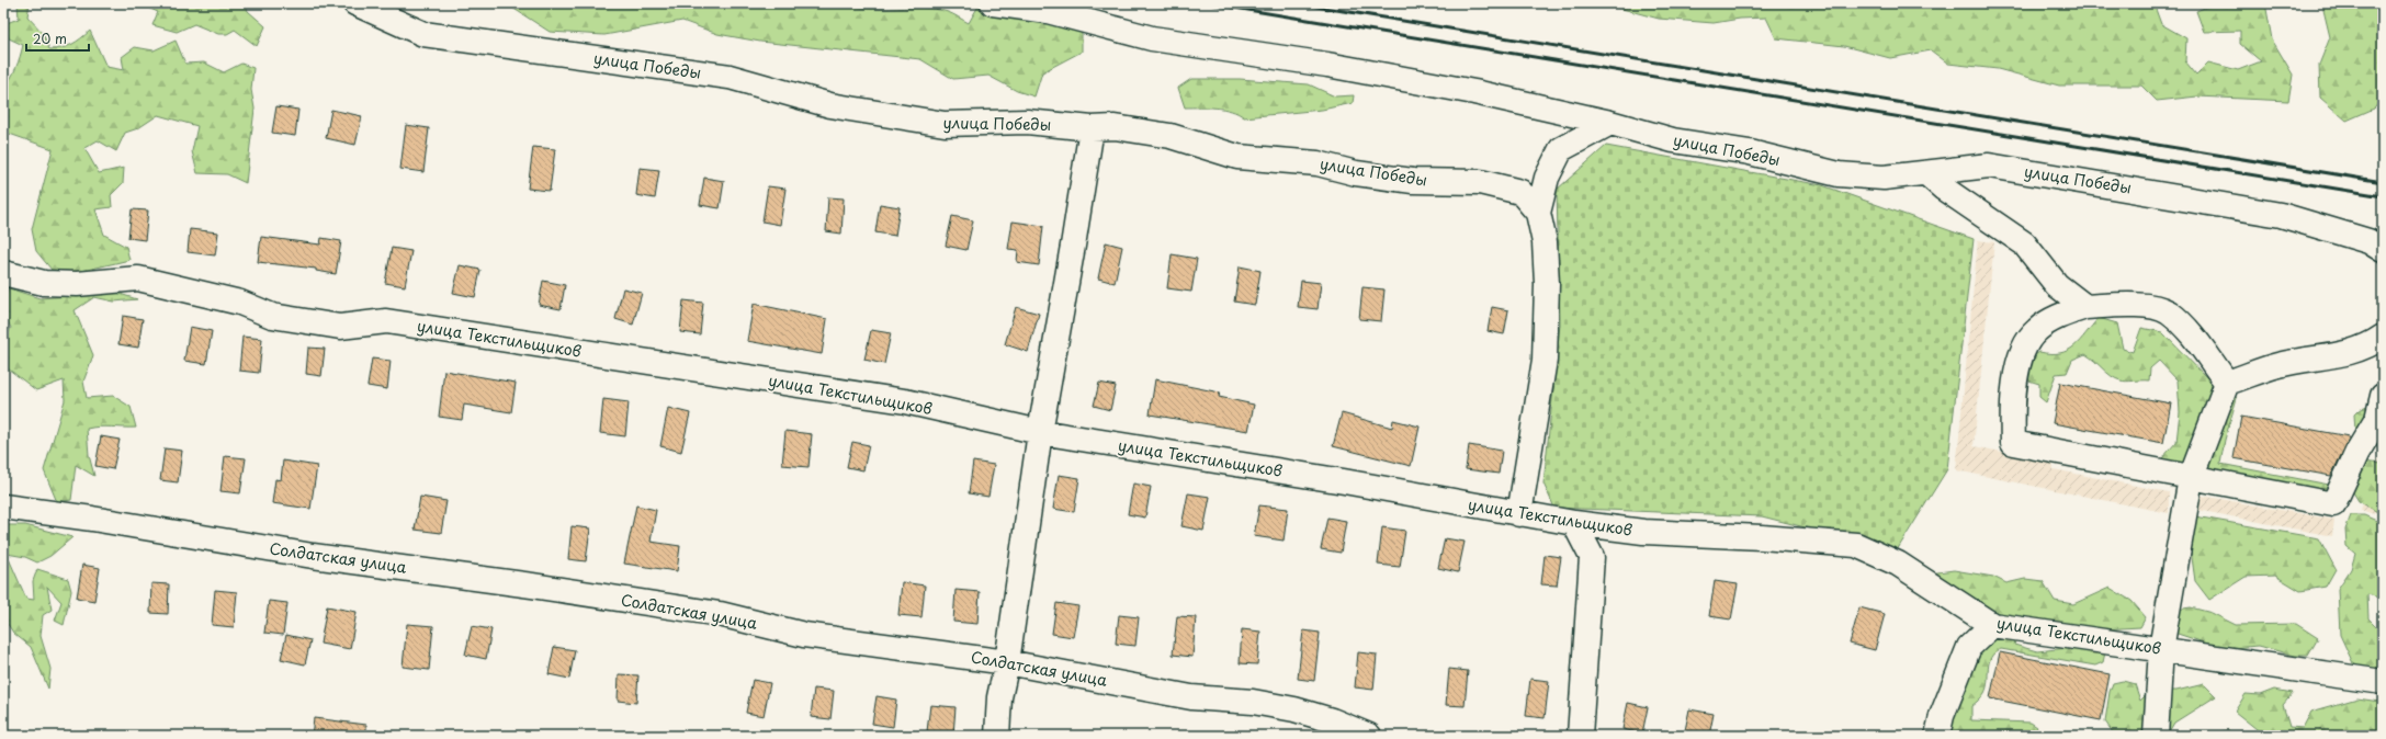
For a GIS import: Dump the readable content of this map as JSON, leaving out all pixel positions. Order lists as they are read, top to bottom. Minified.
{"streets":{"street":["улица Победы","улица Текстильщиков","Солдатская улица"]},"scale_bar":"20 m"}
